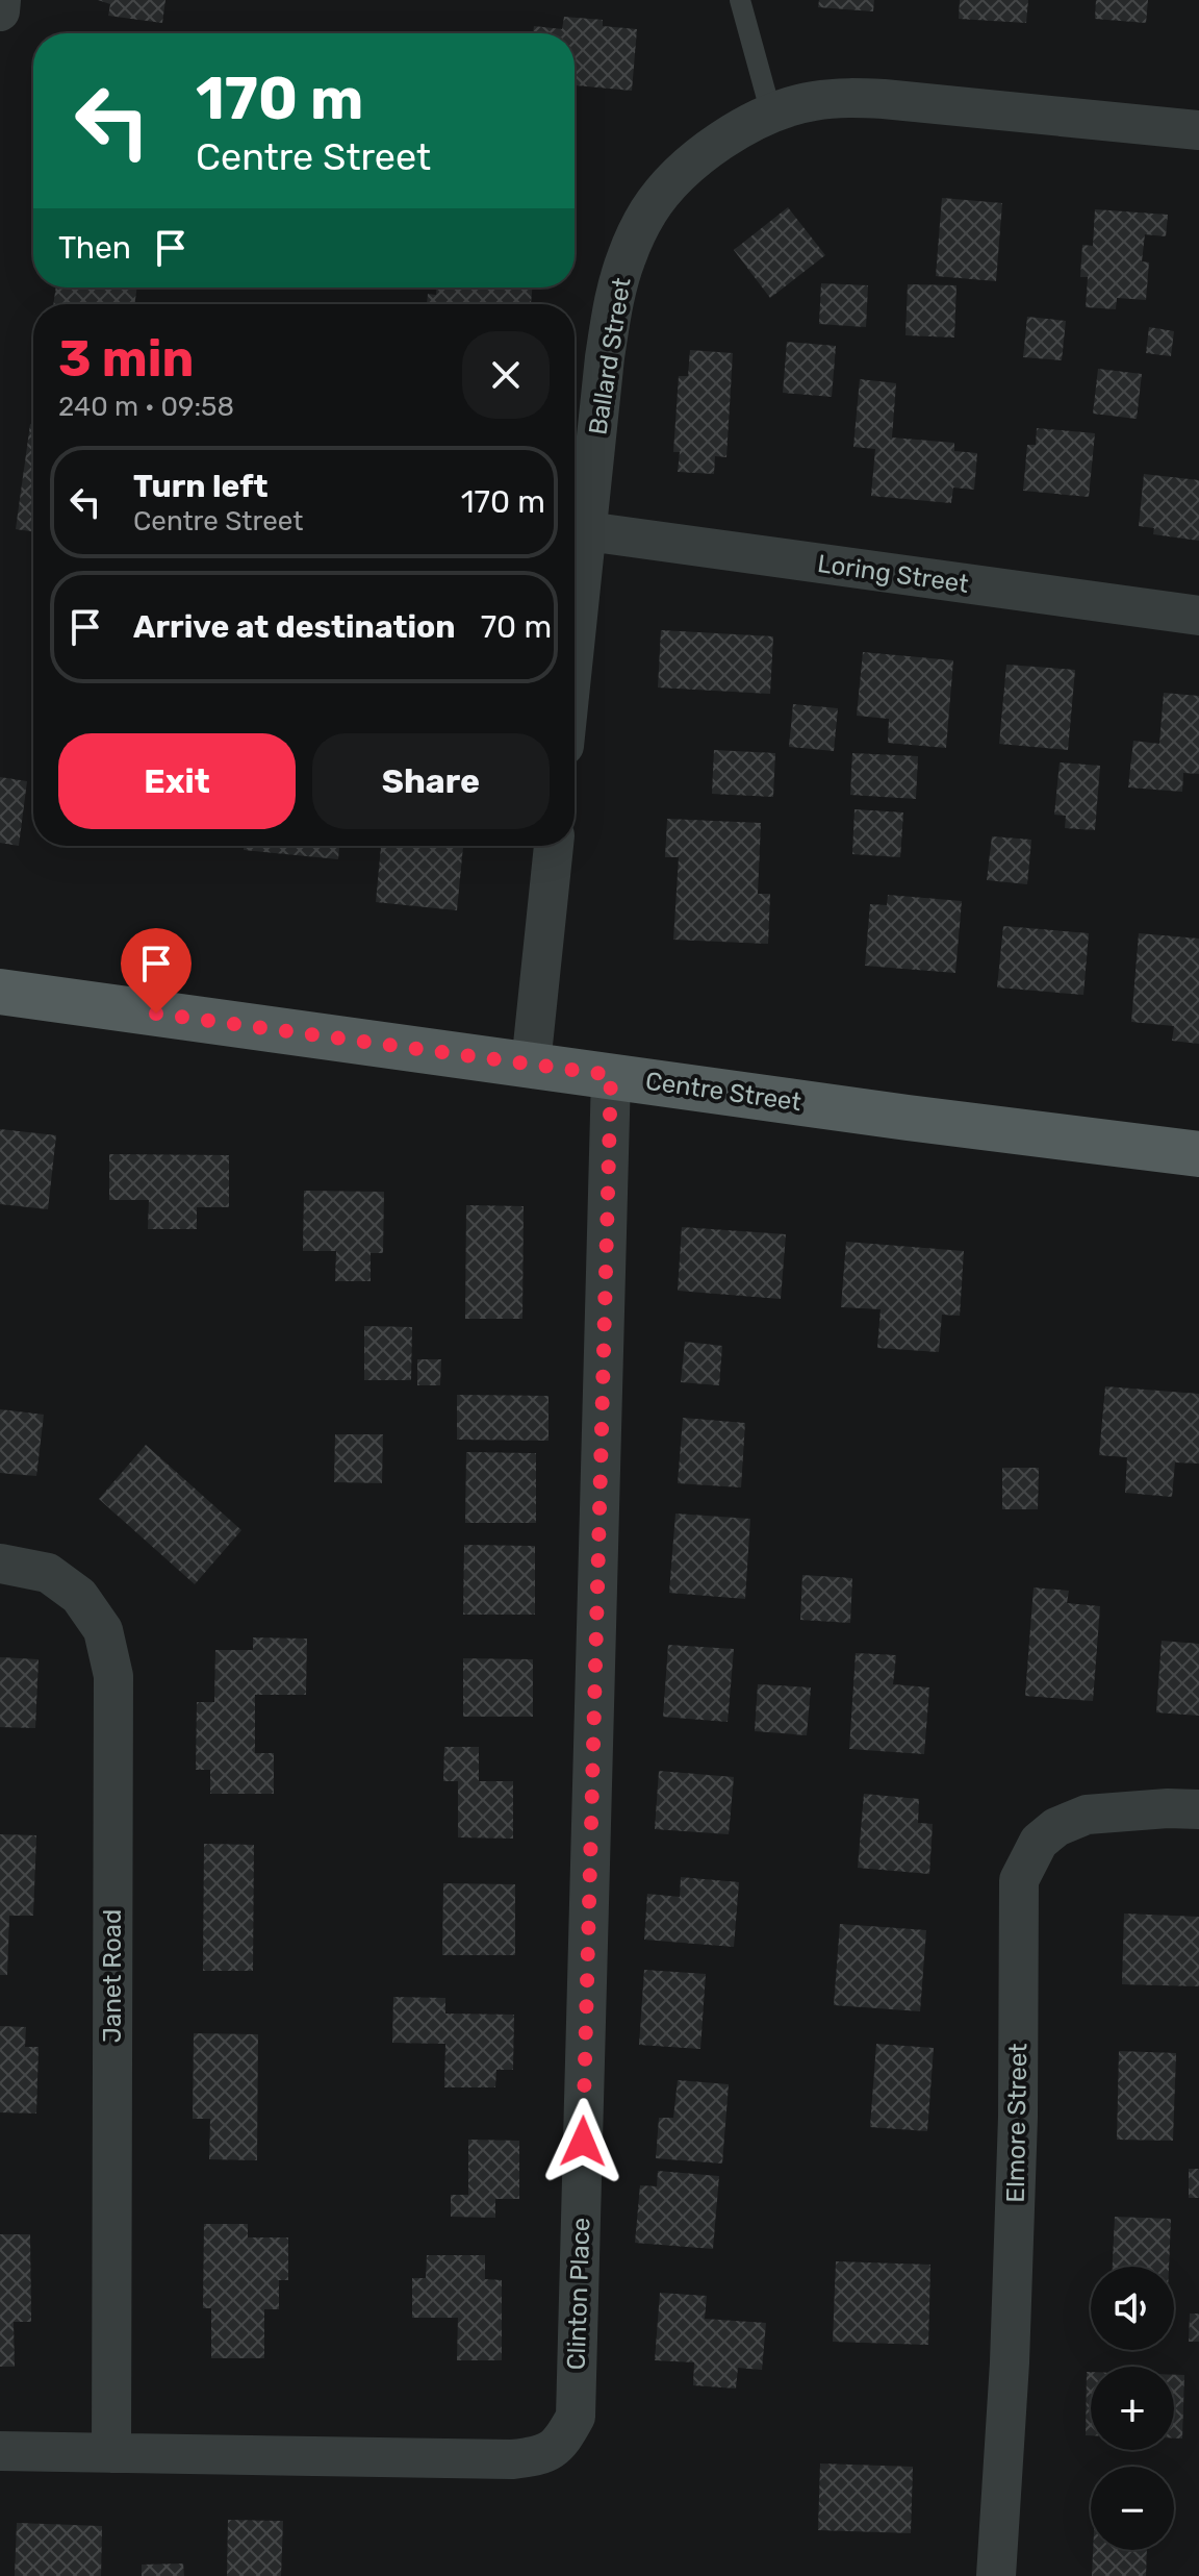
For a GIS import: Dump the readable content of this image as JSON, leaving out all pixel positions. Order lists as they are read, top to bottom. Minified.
{"streets":{"main road":["Centre Street"],"street":["Ballard Street","Loring Street","Janet Road","Elmore Street","Clinton Place"]},"crossings":[["Ballard Street","Loring Street"],["Centre Street","Clinton Place"],["Janet Road","Clinton Place"]],"page":{"turn":["170 m","Centre Street"],"then":"Then","heading":["3 min","240 m · 09:58"],"list":[{"name":"Turn left","note":"Centre Street","value":"170 m"},{"name":"Arrive at destination","value":"70 m"}],"buttons":["Exit","Share"],"map_buttons":["+","−"]}}
